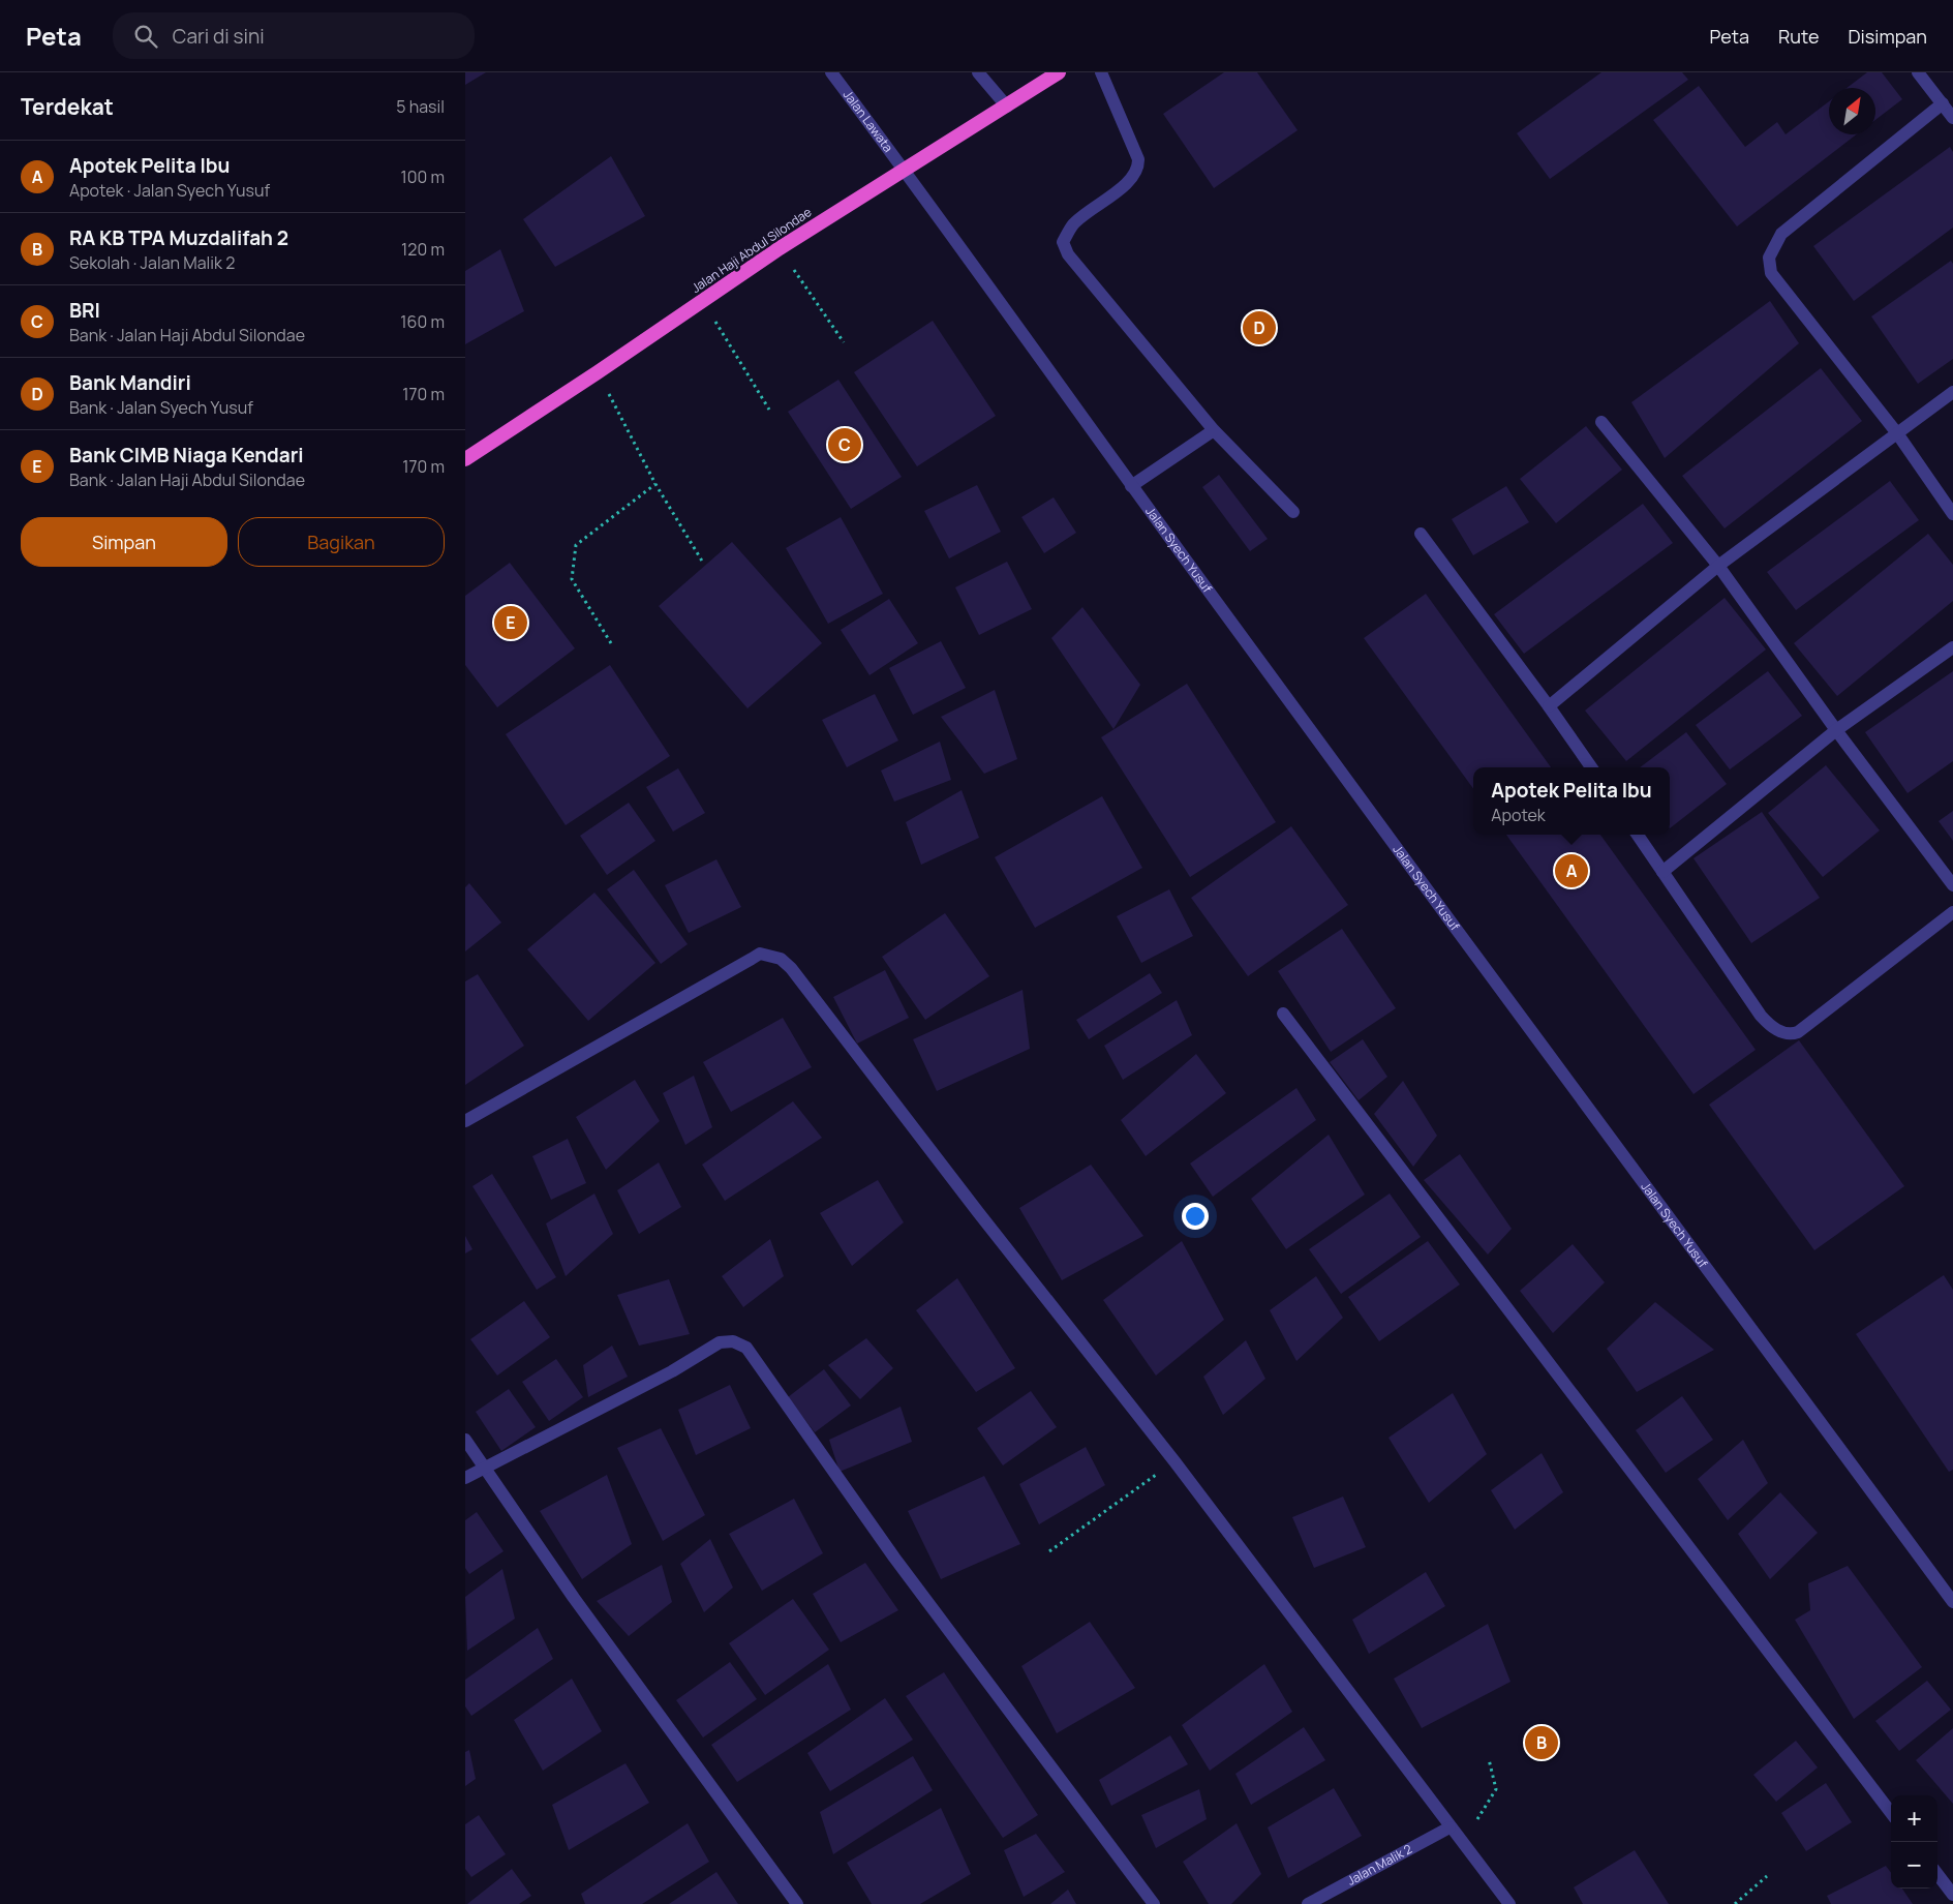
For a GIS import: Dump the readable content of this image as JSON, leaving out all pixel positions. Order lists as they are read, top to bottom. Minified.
{"streets":{"highway":["Jalan Haji Abdul Silondae"],"street":["Jalan Lawata","Jalan Syech Yusuf","Jalan Malik 2"]},"crossings":[["Jalan Lawata","Jalan Haji Abdul Silondae"],["Jalan Lawata","Jalan Syech Yusuf"],["Jalan Haji Abdul Silondae","Jalan Syech Yusuf"]],"north":"top right","page":{"header":"Peta","search":"Cari di sini","nav":["Peta","Rute","Disimpan"],"heading":["Terdekat","5 hasil"],"list":[{"mark":"A","name":"Apotek Pelita Ibu","note":"Apotek · Jalan Syech Yusuf","value":"100 m"},{"mark":"B","name":"RA KB TPA Muzdalifah 2","note":"Sekolah · Jalan Malik 2","value":"120 m"},{"mark":"C","name":"BRI","note":"Bank · Jalan Haji Abdul Silondae","value":"160 m"},{"mark":"D","name":"Bank Mandiri","note":"Bank · Jalan Syech Yusuf","value":"170 m"},{"mark":"E","name":"Bank CIMB Niaga Kendari","note":"Bank · Jalan Haji Abdul Silondae","value":"170 m"}],"pins":["D","C","E","A","B"],"buttons":["Simpan","Bagikan"],"popup":["Apotek Pelita Ibu","Apotek"],"map_buttons":["+","−"]}}
